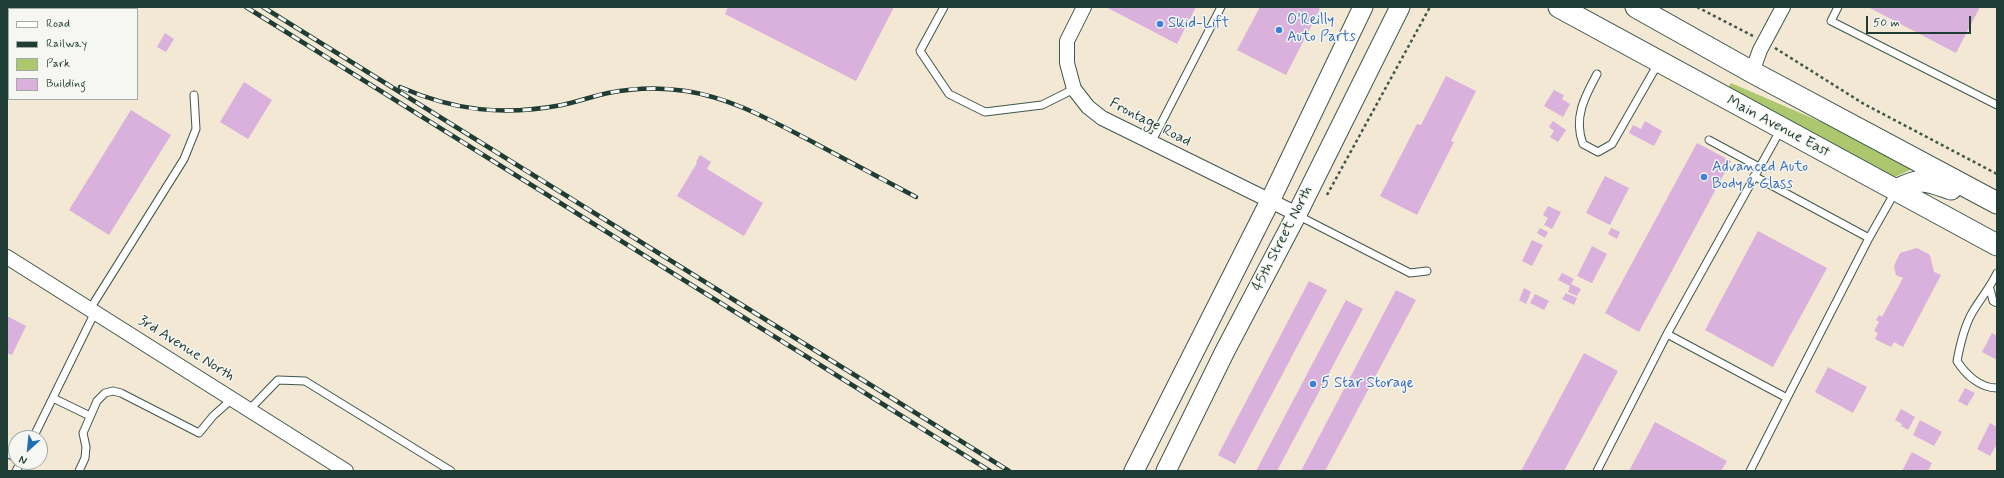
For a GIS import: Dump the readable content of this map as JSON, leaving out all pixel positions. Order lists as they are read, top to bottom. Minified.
{"streets":{"main road":["Main Avenue East","45th Street North"],"street":["Frontage Road","3rd Avenue North"]},"crossings":[["Frontage Road","45th Street North"]],"places":["Skid-Lift","O'Reilly Auto Parts","Advanced Auto Body & Glass","5 Star Storage"],"legend":["Road","Railway","Park","Building"],"scale_bar":"50 m","north":"bottom left"}
